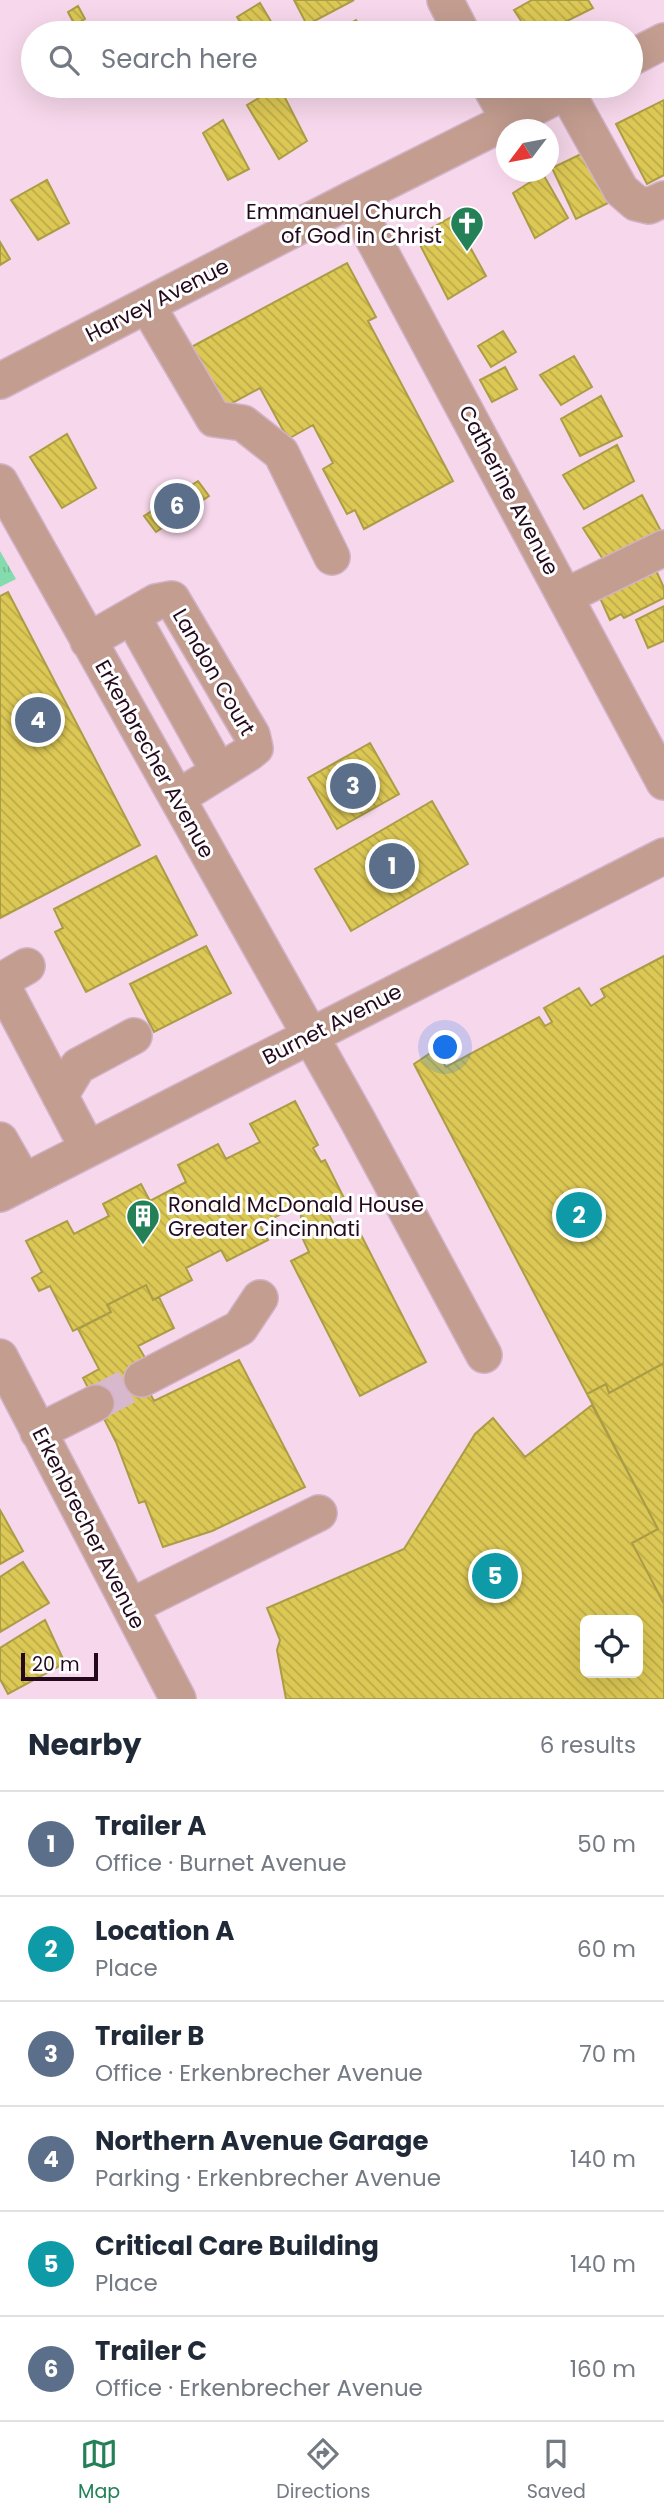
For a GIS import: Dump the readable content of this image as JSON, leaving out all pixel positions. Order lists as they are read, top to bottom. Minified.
{"streets":{"street":["Harvey Avenue","Catherine Avenue","Landon Court","Erkenbrecher Avenue","Burnet Avenue"]},"crossings":[["Harvey Avenue","Catherine Avenue"],["Landon Court","Erkenbrecher Avenue"],["Erkenbrecher Avenue","Burnet Avenue"]],"places":{"church":["Emmanuel Church of God in Christ"],"building":["Ronald McDonald House Greater Cincinnati"]},"scale_bar":"20 m","north":"bottom left","page":{"search":"Search here","pins":["6","4","3","1","2","5"],"scale":"20 m","heading":["Nearby","6 results"],"list":[{"mark":"1","name":"Trailer A","note":"Office · Burnet Avenue","value":"50 m"},{"mark":"2","name":"Location A","note":"Place","value":"60 m"},{"mark":"3","name":"Trailer B","note":"Office · Erkenbrecher Avenue","value":"70 m"},{"mark":"4","name":"Northern Avenue Garage","note":"Parking · Erkenbrecher Avenue","value":"140 m"},{"mark":"5","name":"Critical Care Building","note":"Place","value":"140 m"},{"mark":"6","name":"Trailer C","note":"Office · Erkenbrecher Avenue","value":"160 m"}],"nav":["Map","Directions","Saved"]}}
